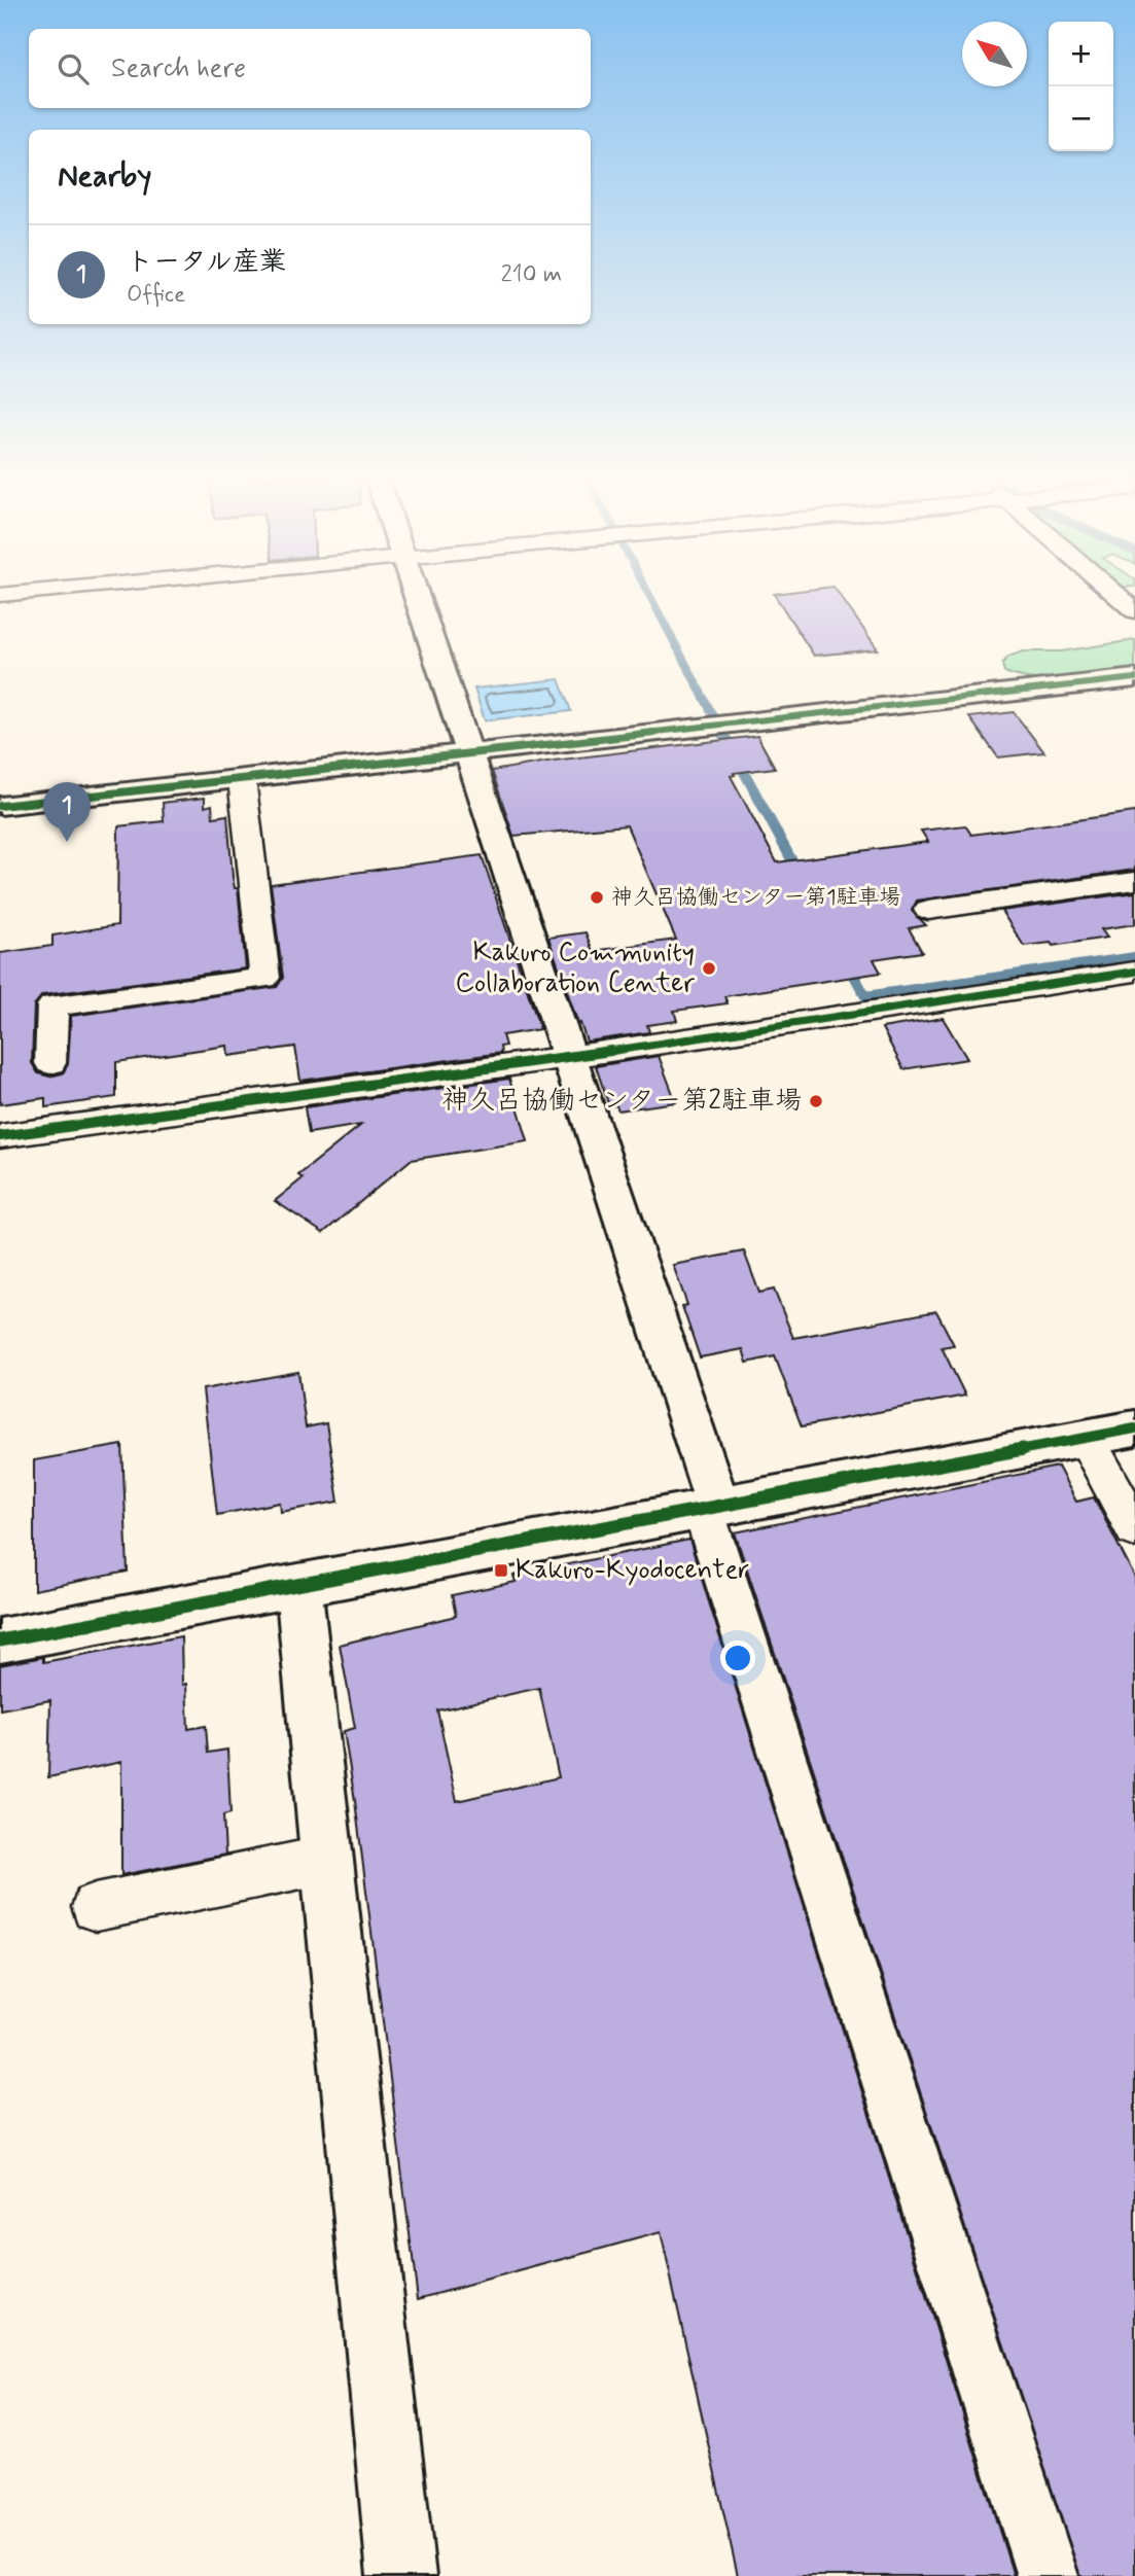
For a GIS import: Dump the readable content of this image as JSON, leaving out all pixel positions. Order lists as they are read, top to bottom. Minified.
{"places":{"other":["神久呂協働センター第1駐車場","Kakuro Community Collaboration Center","神久呂協働センター第2駐車場"],"transit":["Kakuro-Kyodocenter"]},"north":"top left","page":{"map_buttons":["+","−"],"search":"Search here","heading":"Nearby","list":[{"mark":"1","name":"トータル産業","note":"Office","value":"210 m"}],"pins":"1"}}
